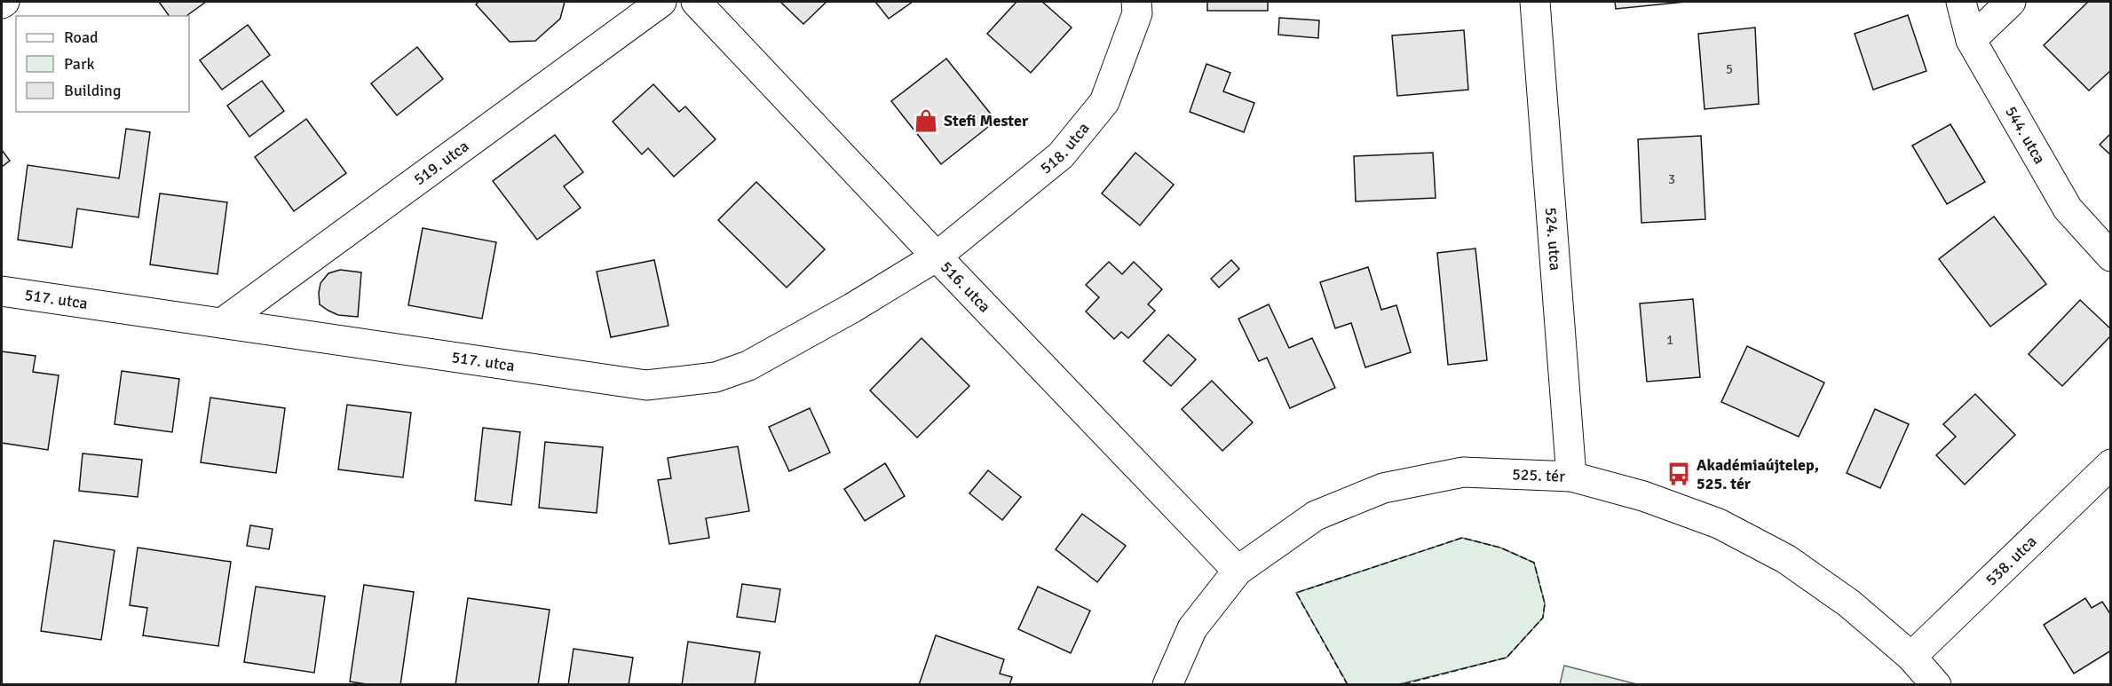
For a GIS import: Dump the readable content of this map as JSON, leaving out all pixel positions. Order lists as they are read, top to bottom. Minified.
{"streets":{"street":["544. utca","518. utca","519. utca","524. utca","516. utca","517. utca","525. tér","538. utca"]},"crossings":[["518. utca","516. utca"],["518. utca","517. utca"],["519. utca","517. utca"],["524. utca","525. tér"],["516. utca","517. utca"],["516. utca","525. tér"],["525. tér","538. utca"]],"places":{"shop":["Stefi Mester"],"bus stop":["Akadémiaújtelep, 525. tér"]},"house_numbers":["5","3","1"],"legend":["Road","Park","Building"]}
